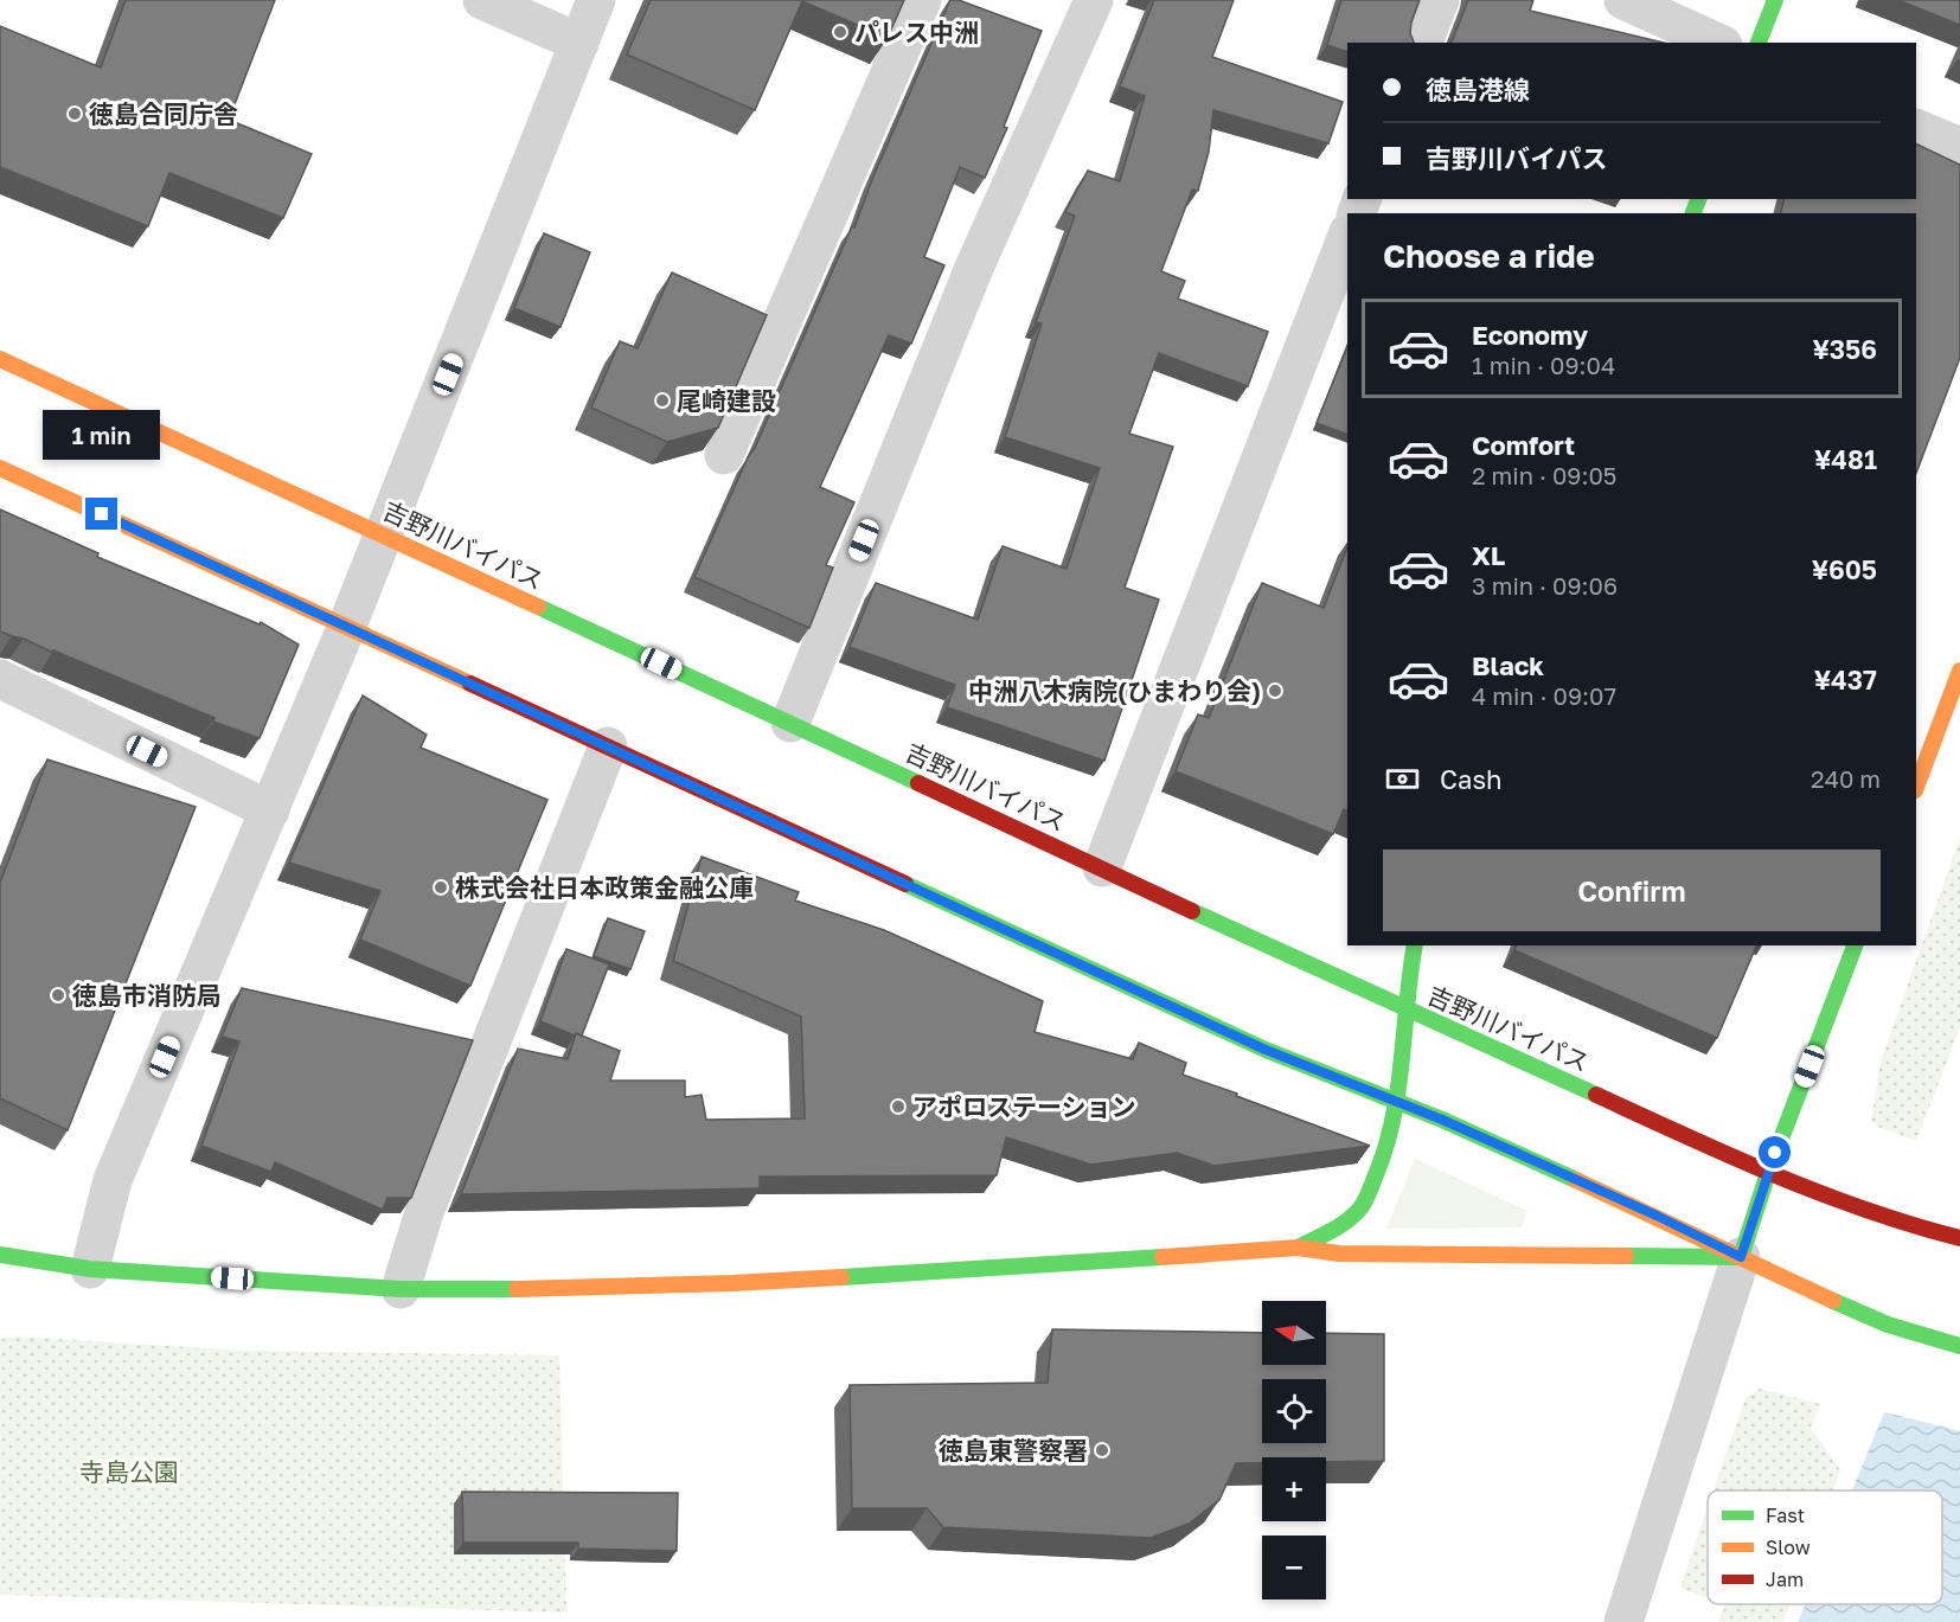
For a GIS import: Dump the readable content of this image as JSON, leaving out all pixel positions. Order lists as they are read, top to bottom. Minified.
{"streets":{"main road":["吉野川バイパス"]},"parks":["寺島公園"],"places":["パレス中洲","徳島合同庁舎","尾崎建設","中洲八木病院(ひまわり会)","株式会社日本政策金融公庫","徳島市消防局","アポロステーション","徳島東警察署"],"legend":["Fast","Slow","Jam"],"north":"left","page":{"banner":["徳島港線","吉野川バイパス"],"heading":"Choose a ride","list":[{"name":"Economy","note":"1 min · 09:04","value":"¥356"},{"name":"Comfort","note":"2 min · 09:05","value":"¥481"},{"name":"XL","note":"3 min · 09:06","value":"¥605"},{"name":"Black","note":"4 min · 09:07","value":"¥437"}],"bubble":"1 min","pay":["Cash","240 m"],"buttons":"Confirm","map_buttons":["+","−"]}}
